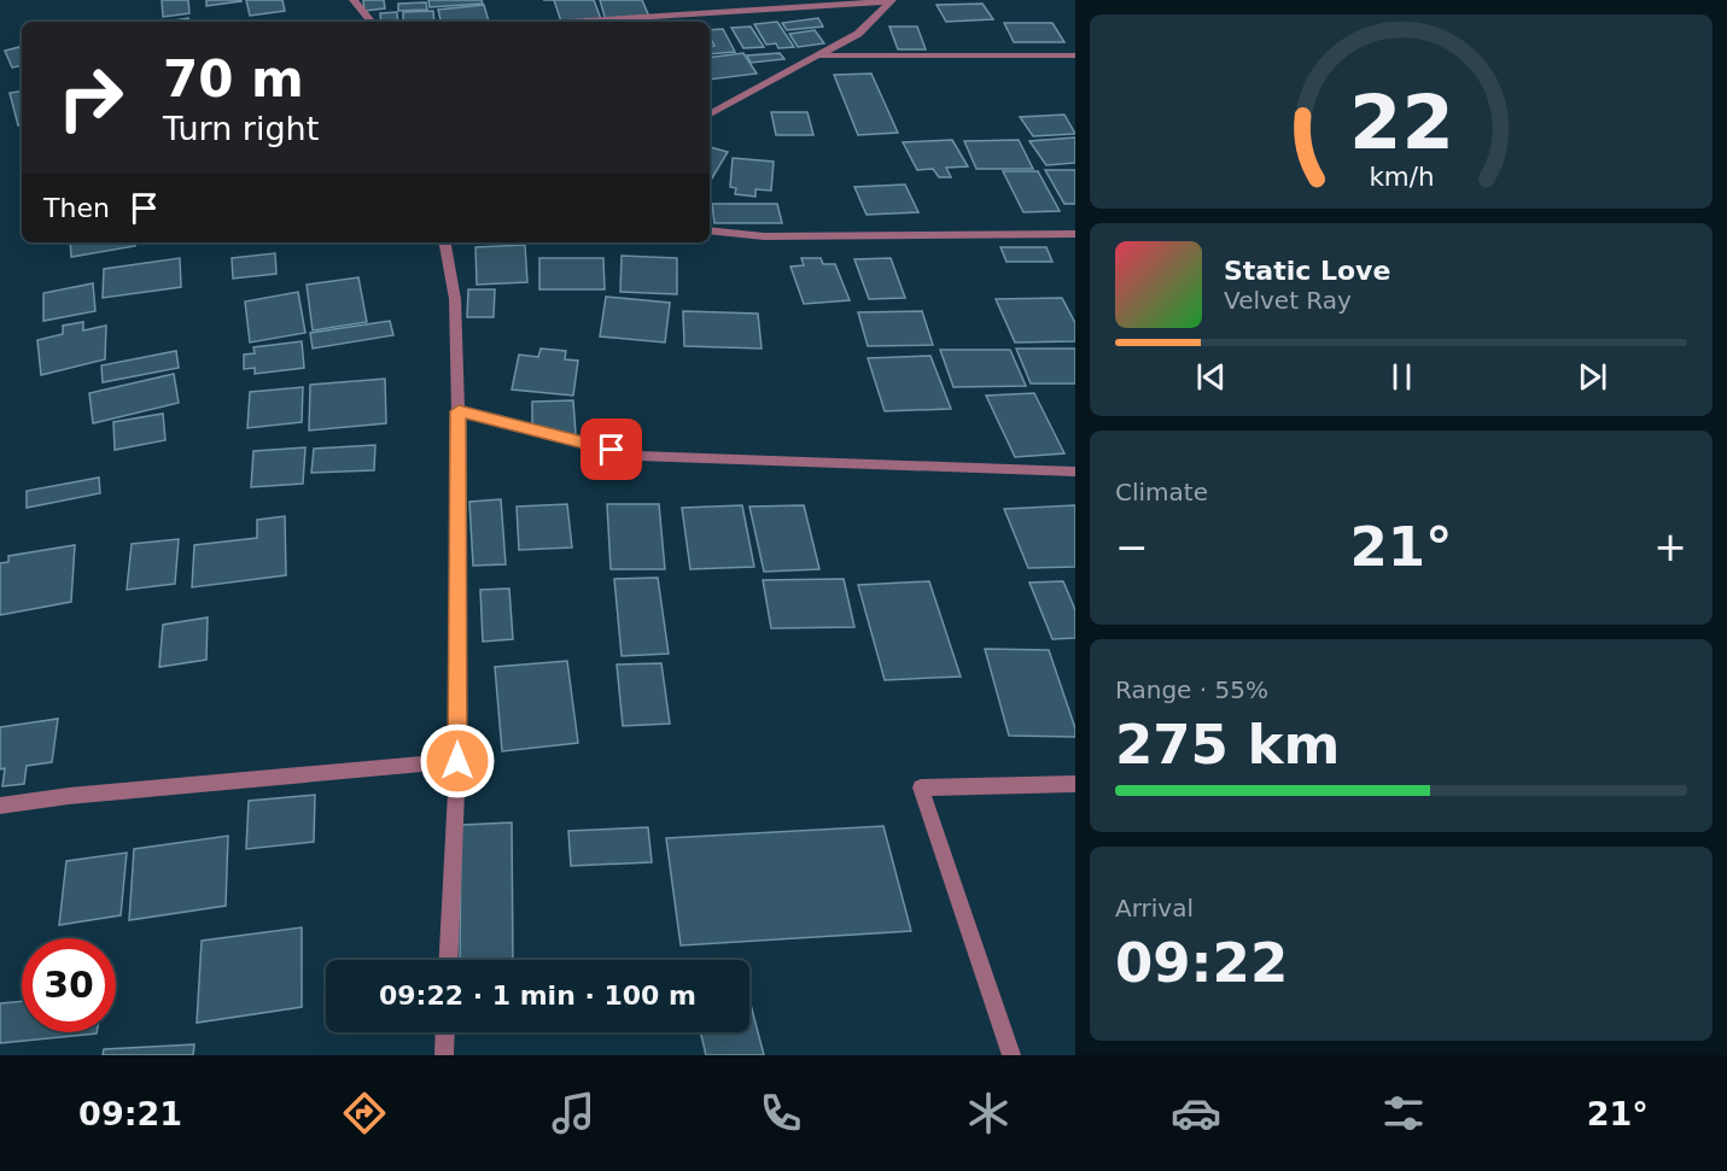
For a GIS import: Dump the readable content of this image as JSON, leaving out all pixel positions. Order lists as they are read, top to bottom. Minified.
{"page":{"turn":["70 m","Turn right"],"then":"Then","song":["Static Love","Velvet Ray"],"tile":["Climate",["Range · 55%","275 km"],["Arrival","09:22"]],"heat":["−","21°","+"],"limit":"30","trip":"09:22 · 1 min · 100 m","tabs":["09:21","21°"],"gauge":["22","km/h"]}}
